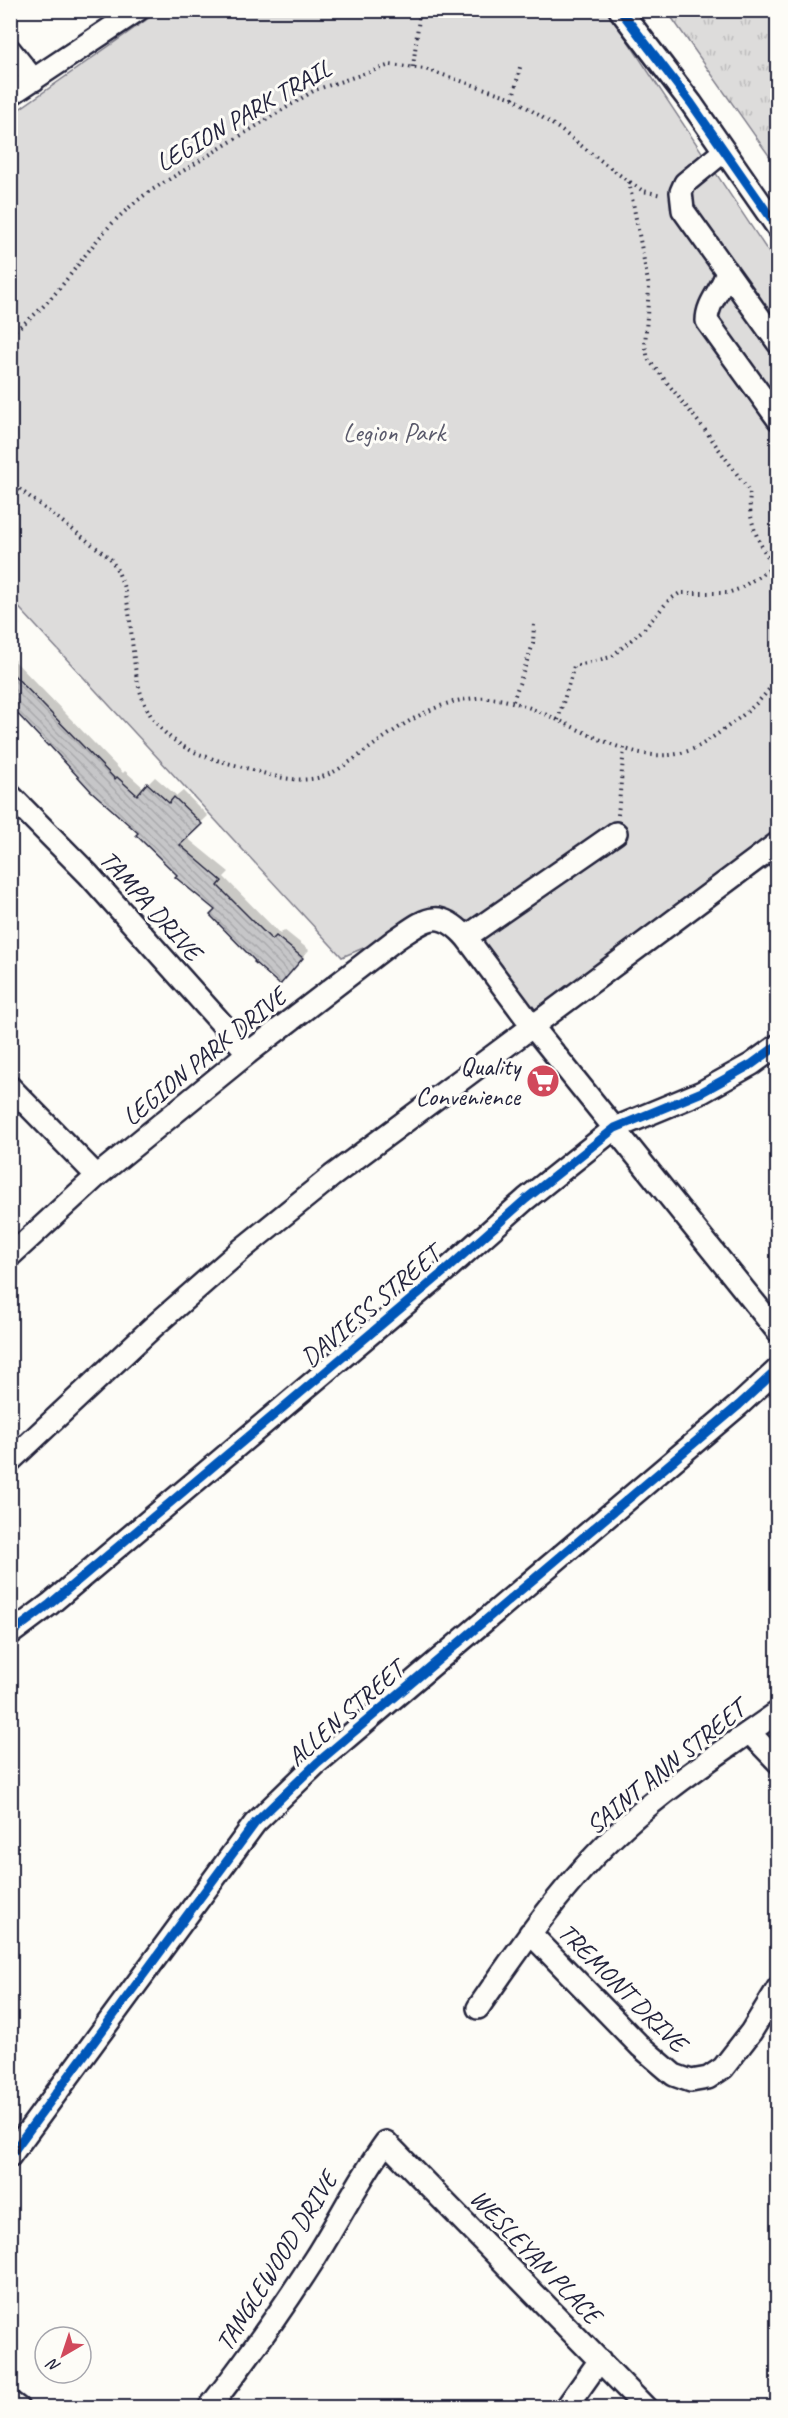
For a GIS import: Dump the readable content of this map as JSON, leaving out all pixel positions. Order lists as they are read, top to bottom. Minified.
{"streets":{"street":["TAMPA DRIVE","LEGION PARK DRIVE","DAVIESS STREET","ALLEN STREET","SAINT ANN STREET","TREMONT DRIVE","WESLEYAN PLACE","TANGLEWOOD DRIVE"],"path":["LEGION PARK TRAIL"]},"crossings":[["TAMPA DRIVE","LEGION PARK DRIVE"],["SAINT ANN STREET","TREMONT DRIVE"],["WESLEYAN PLACE","TANGLEWOOD DRIVE"]],"parks":["Legion Park"],"places":{"supermarket":["Quality Convenience"]},"north":"bottom left"}
